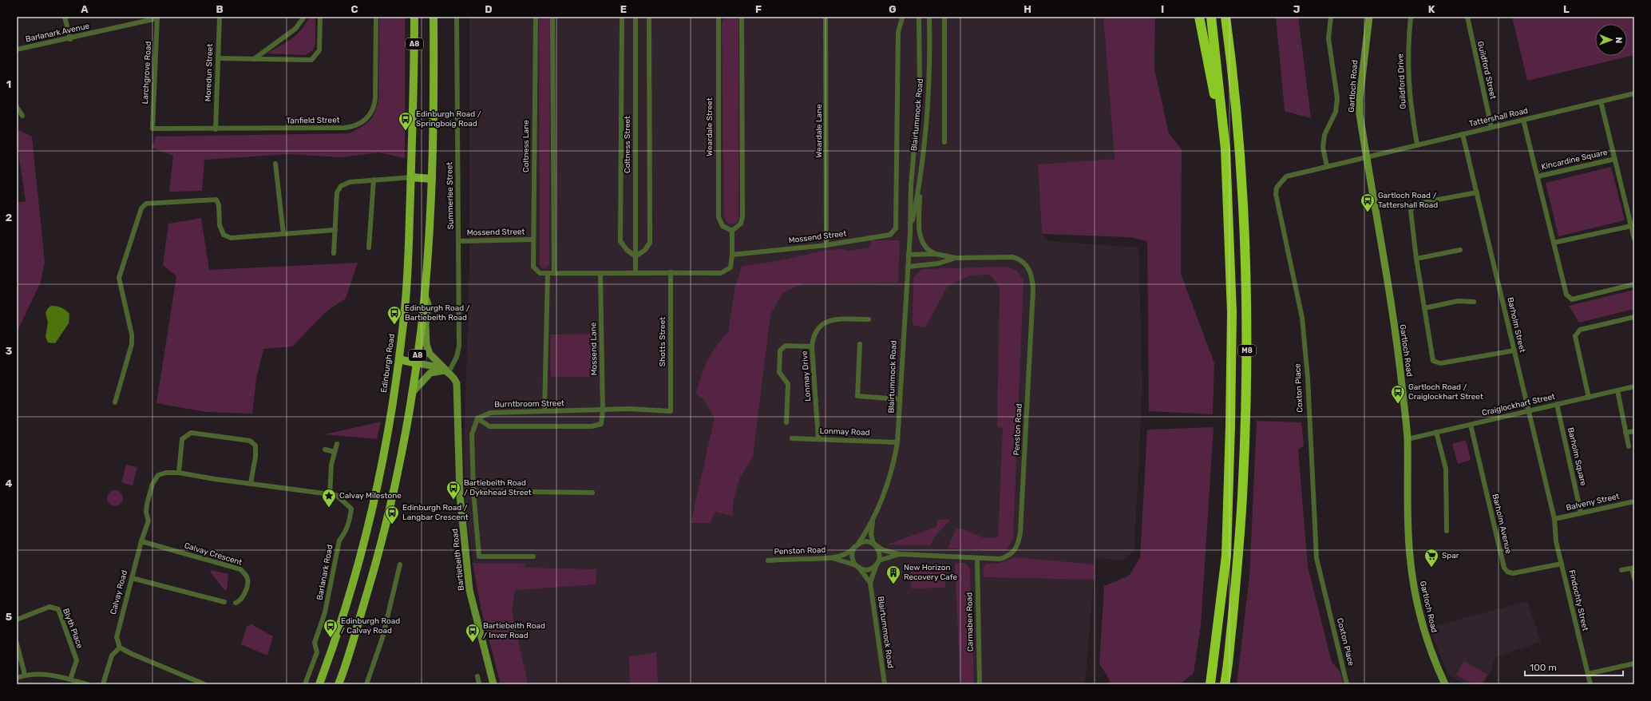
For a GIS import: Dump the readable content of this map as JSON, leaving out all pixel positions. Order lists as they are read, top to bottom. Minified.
{"streets":{"highway":["M8"],"main road":["A8","Gartloch Road","Edinburgh Road","Bartiebeith Road"],"street":["Barlanark Avenue","Guildford Street","Larchgrove Road","Moredun Street","Guildford Drive","Blairtummock Road","Tattershall Road","Tanfield Street","Weardale Street","Weardale Lane","Coltness Street","Coltness Lane","Kincardine Square","Summerlee Street","Mossend Street","Barholm Street","Shotts Street","Mossend Lane","Lonmay Drive","Coxton Place","Burntbroom Street","Craiglockhart Street","Penston Road","Lonmay Road","Barholm Square","Balveny Street","Barholm Avenue","Calvay Crescent","Barlanark Road","Calvay Road","Findochty Street","Carmaben Road","Blyth Place"]},"crossings":[["Barlanark Avenue","Larchgrove Road"],["A8","Edinburgh Road"],["A8","Bartiebeith Road"],["Guildford Street","Tattershall Road"],["Larchgrove Road","Tanfield Street"],["Moredun Street","Tanfield Street"],["Guildford Drive","Tattershall Road"],["Gartloch Road","Tattershall Road"],["Gartloch Road","Coxton Place"],["Gartloch Road","Craiglockhart Street"],["Blairtummock Road","Penston Road"],["Blairtummock Road","Lonmay Road"],["Tattershall Road","Kincardine Square"],["Tattershall Road","Barholm Street"],["Tattershall Road","Coxton Place"],["Weardale Lane","Mossend Street"],["Coltness Lane","Mossend Street"],["Summerlee Street","Mossend Street"],["Summerlee Street","Bartiebeith Road"],["Barholm Street","Craiglockhart Street"],["Barholm Street","Balveny Street"],["Barholm Street","Findochty Street"],["Shotts Street","Burntbroom Street"],["Mossend Lane","Burntbroom Street"],["Lonmay Drive","Lonmay Road"],["Craiglockhart Street","Barholm Square"],["Craiglockhart Street","Barholm Avenue"],["Penston Road","Carmaben Road"],["Barholm Square","Balveny Street"],["Balveny Street","Findochty Street"],["Barholm Avenue","Findochty Street"],["Calvay Crescent","Calvay Road"],["Barlanark Road","Calvay Road"]],"places":{"bus stop":["Edinburgh Road / Springboig Road","Gartloch Road / Tattershall Road","Edinburgh Road / Bartiebeith Road","Gartloch Road / Craiglockhart Street","Bartiebeith Road / Dykehead Street","Edinburgh Road / Langbar Crescent","Edinburgh Road / Calvay Road","Bartiebeith Road / Inver Road"],"place":["Calvay Milestone"],"supermarket":["Spar"],"building":["New Horizon Recovery Cafe"]},"scale_bar":"100 m","north":"right","grid":{"columns":["A","B","C","D","E","F","G","H","I","J","K","L"],"rows":["1","2","3","4","5"]}}
